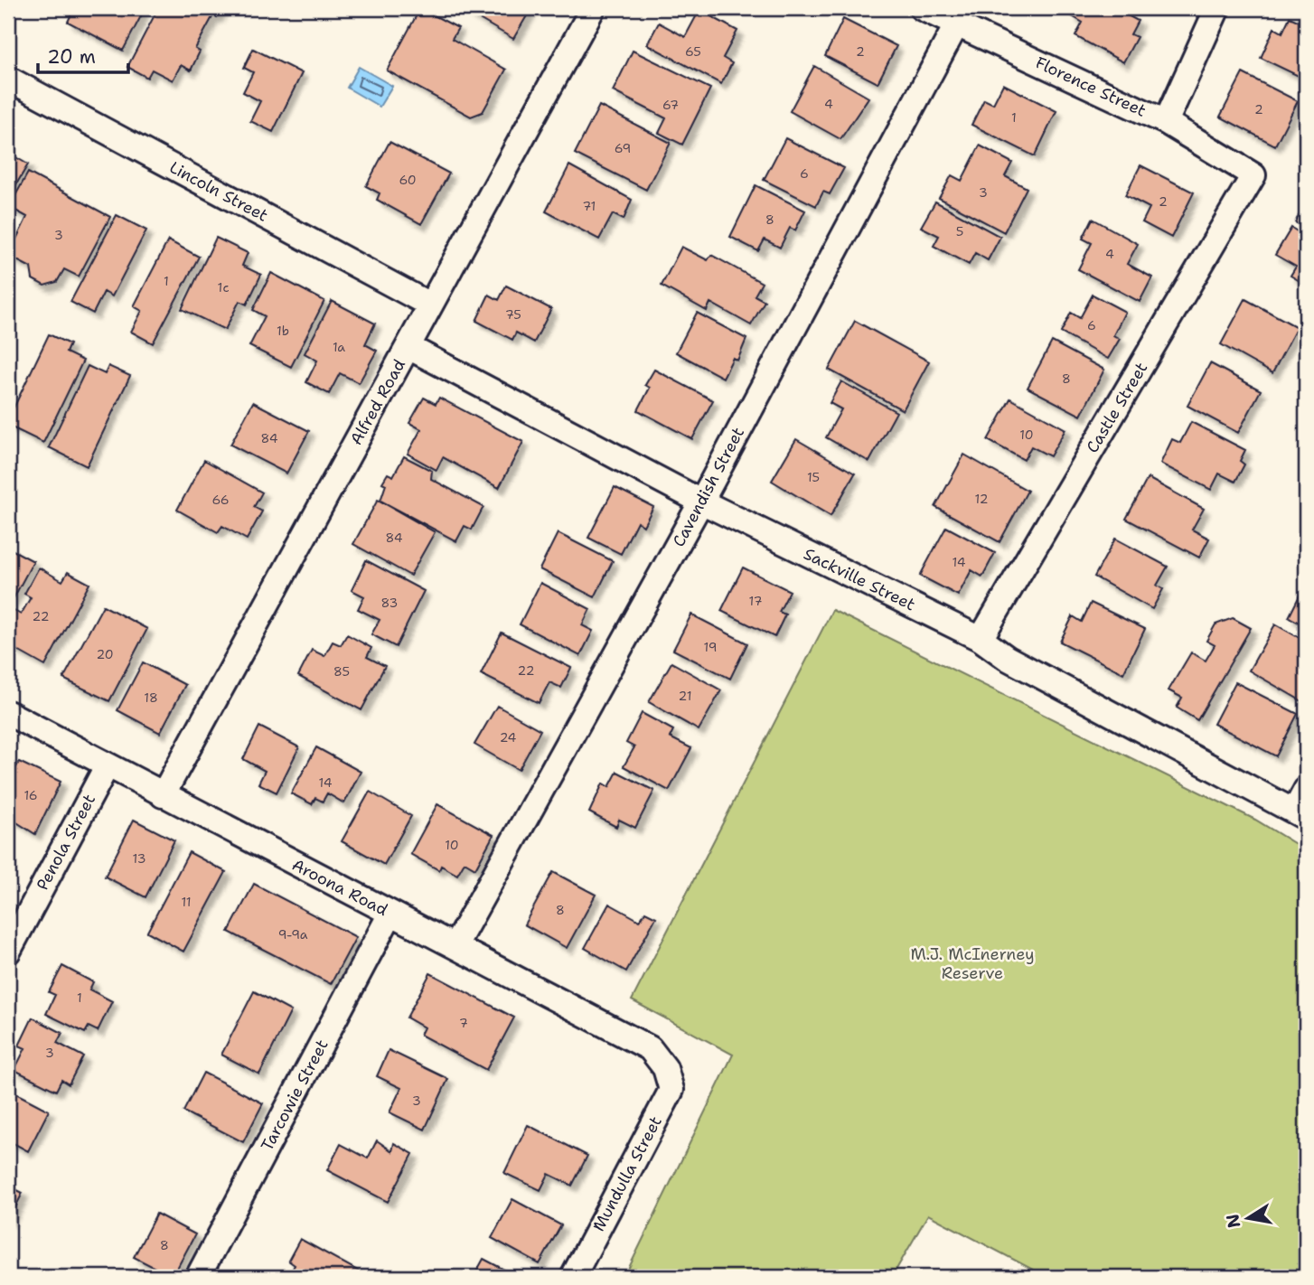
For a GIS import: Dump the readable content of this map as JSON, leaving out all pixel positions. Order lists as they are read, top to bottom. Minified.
{"streets":{"street":["Florence Street","Lincoln Street","Alfred Road","Castle Street","Cavendish Street","Sackville Street","Penola Street","Aroona Road","Tarcowie Street","Mundulla Street"]},"crossings":[["Florence Street","Castle Street"],["Florence Street","Cavendish Street"],["Lincoln Street","Alfred Road"],["Alfred Road","Sackville Street"],["Alfred Road","Aroona Road"],["Castle Street","Sackville Street"],["Cavendish Street","Sackville Street"],["Cavendish Street","Aroona Road"],["Penola Street","Aroona Road"],["Aroona Road","Tarcowie Street"],["Aroona Road","Mundulla Street"]],"parks":["M.J. McInerney Reserve"],"house_numbers":["65","2","4","67","2","1","69","6","60","3","2","71","8","5","3","4","1","1c","75","6","1b","1a","8","10","84","15","12","66","84","14","17","83","22","19","20","22","85","21","18","24","14","16","10","13","11","8","9-9a","1","7","3","3","8"],"scale_bar":"20 m","north":"left"}
